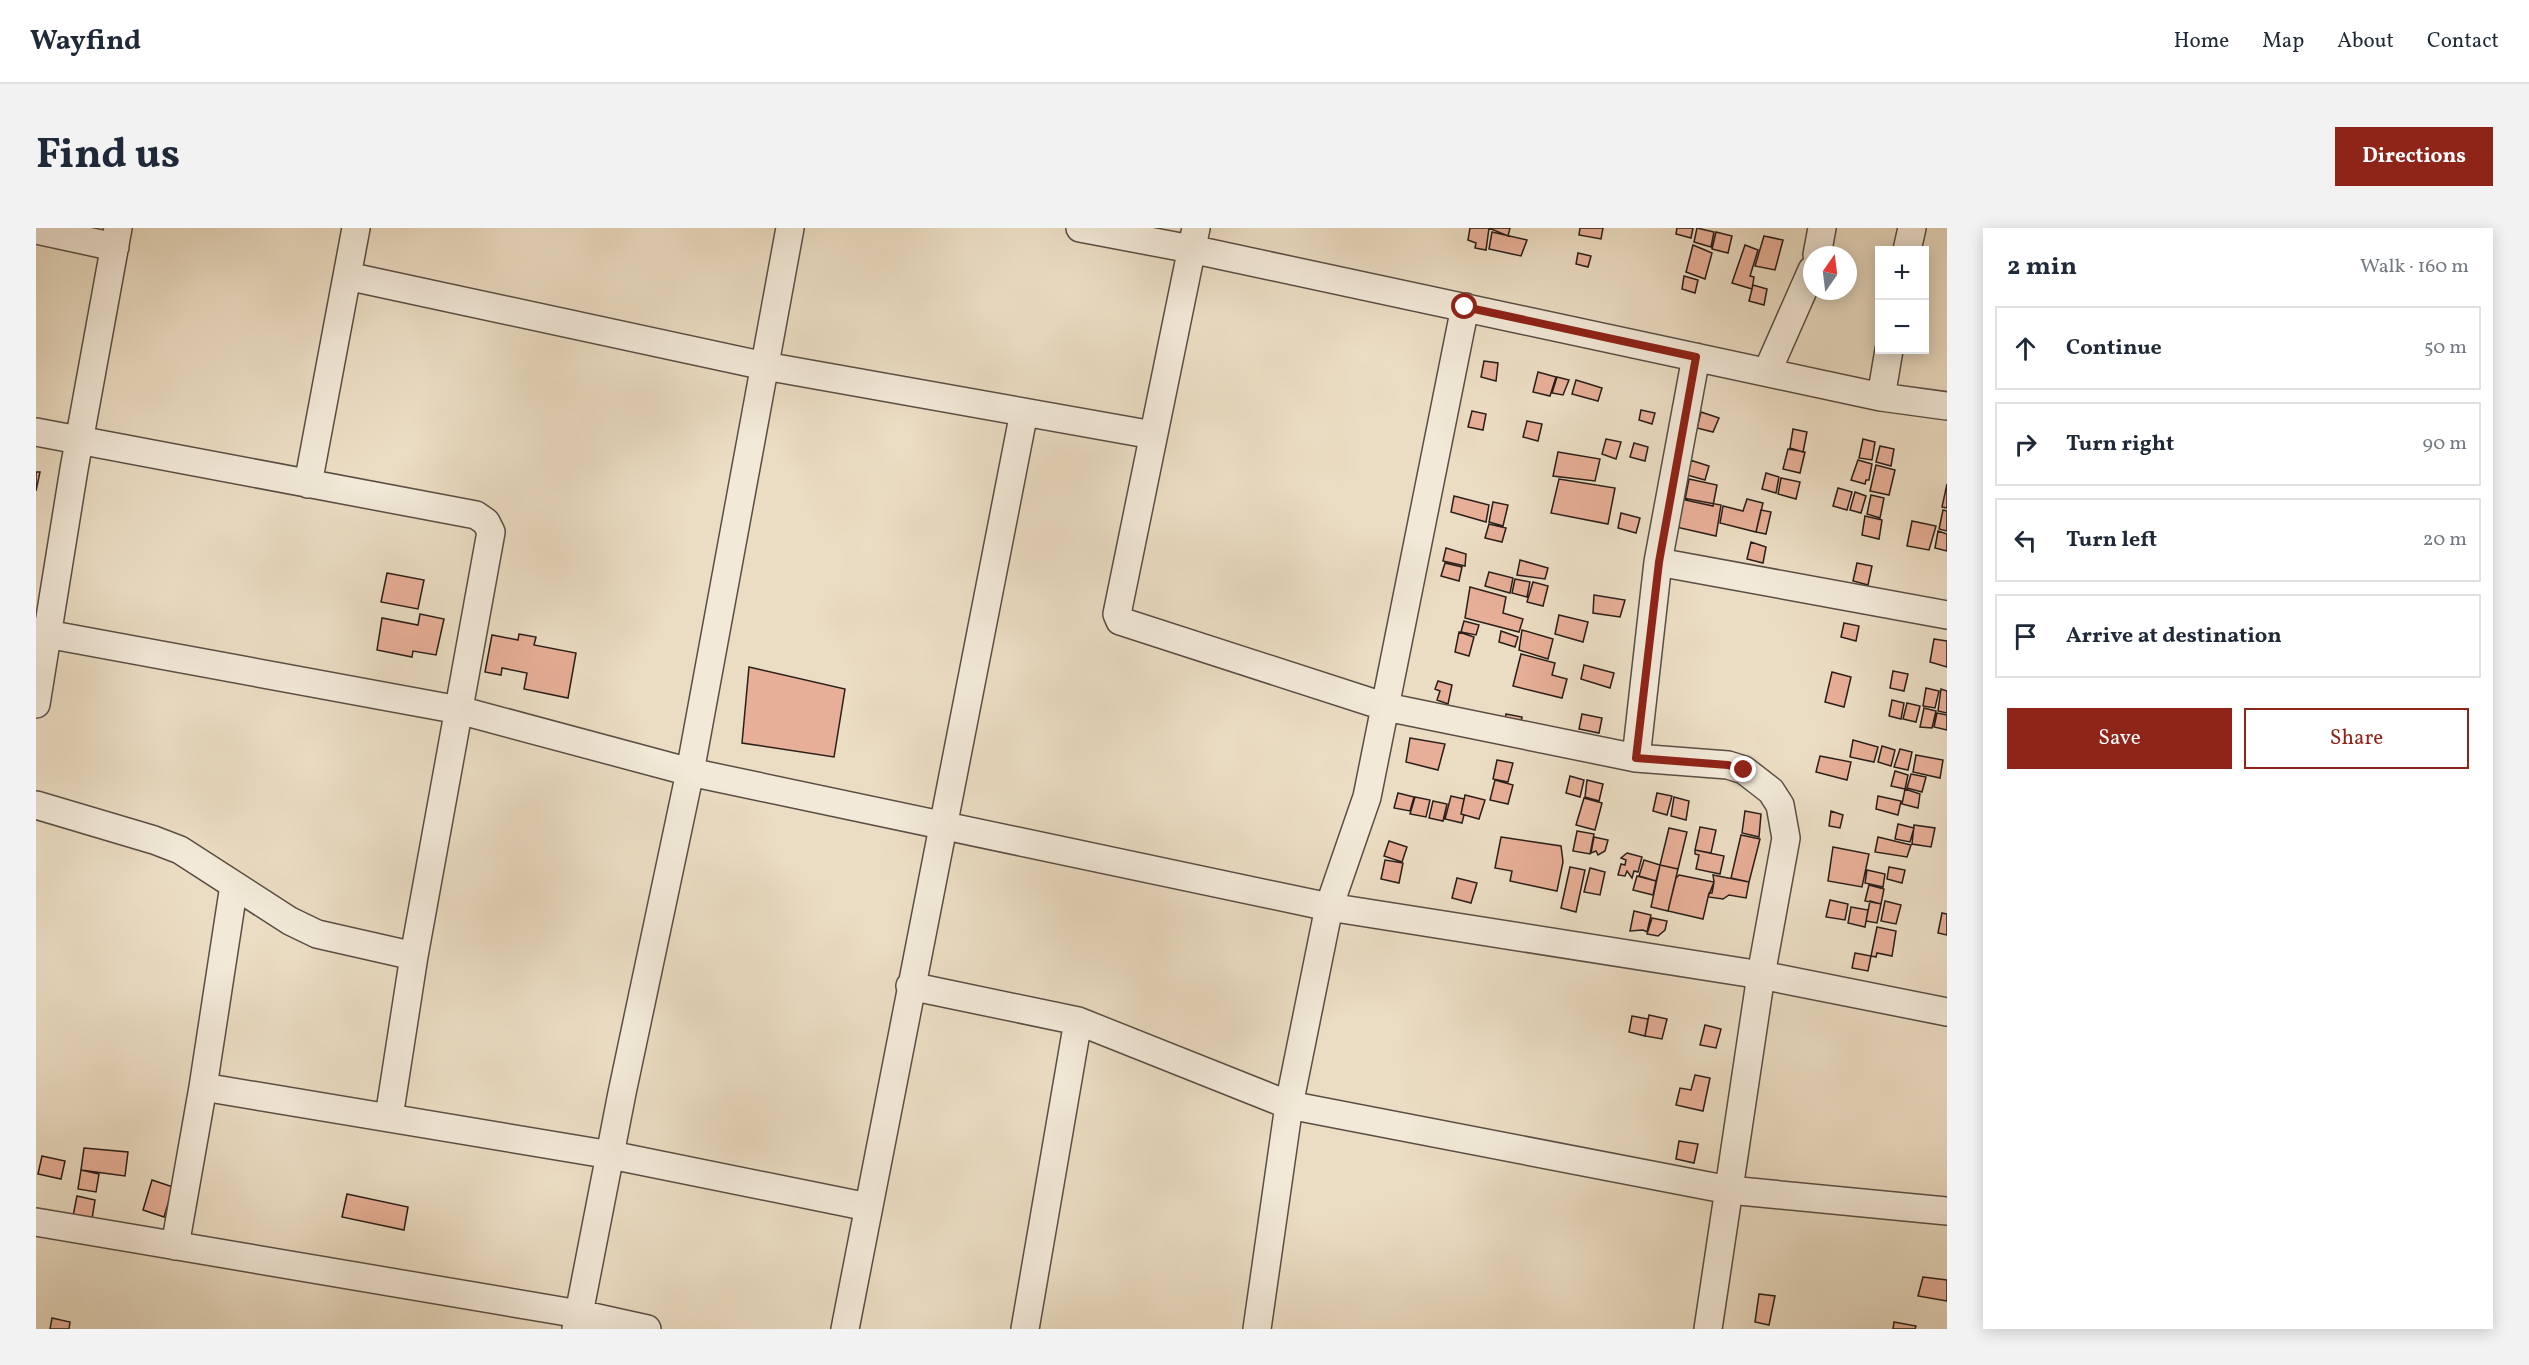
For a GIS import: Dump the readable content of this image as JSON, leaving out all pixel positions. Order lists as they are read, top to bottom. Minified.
{"north":"top","page":{"header":"Wayfind","nav":["Home","Map","About","Contact"],"title":"Find us","buttons":["Directions",["Save","Share"]],"heading":["2 min","Walk · 160 m"],"map_buttons":["+","−"],"list":[["Continue","50 m"],["Turn right","90 m"],["Turn left","20 m"],"Arrive at destination"]}}
